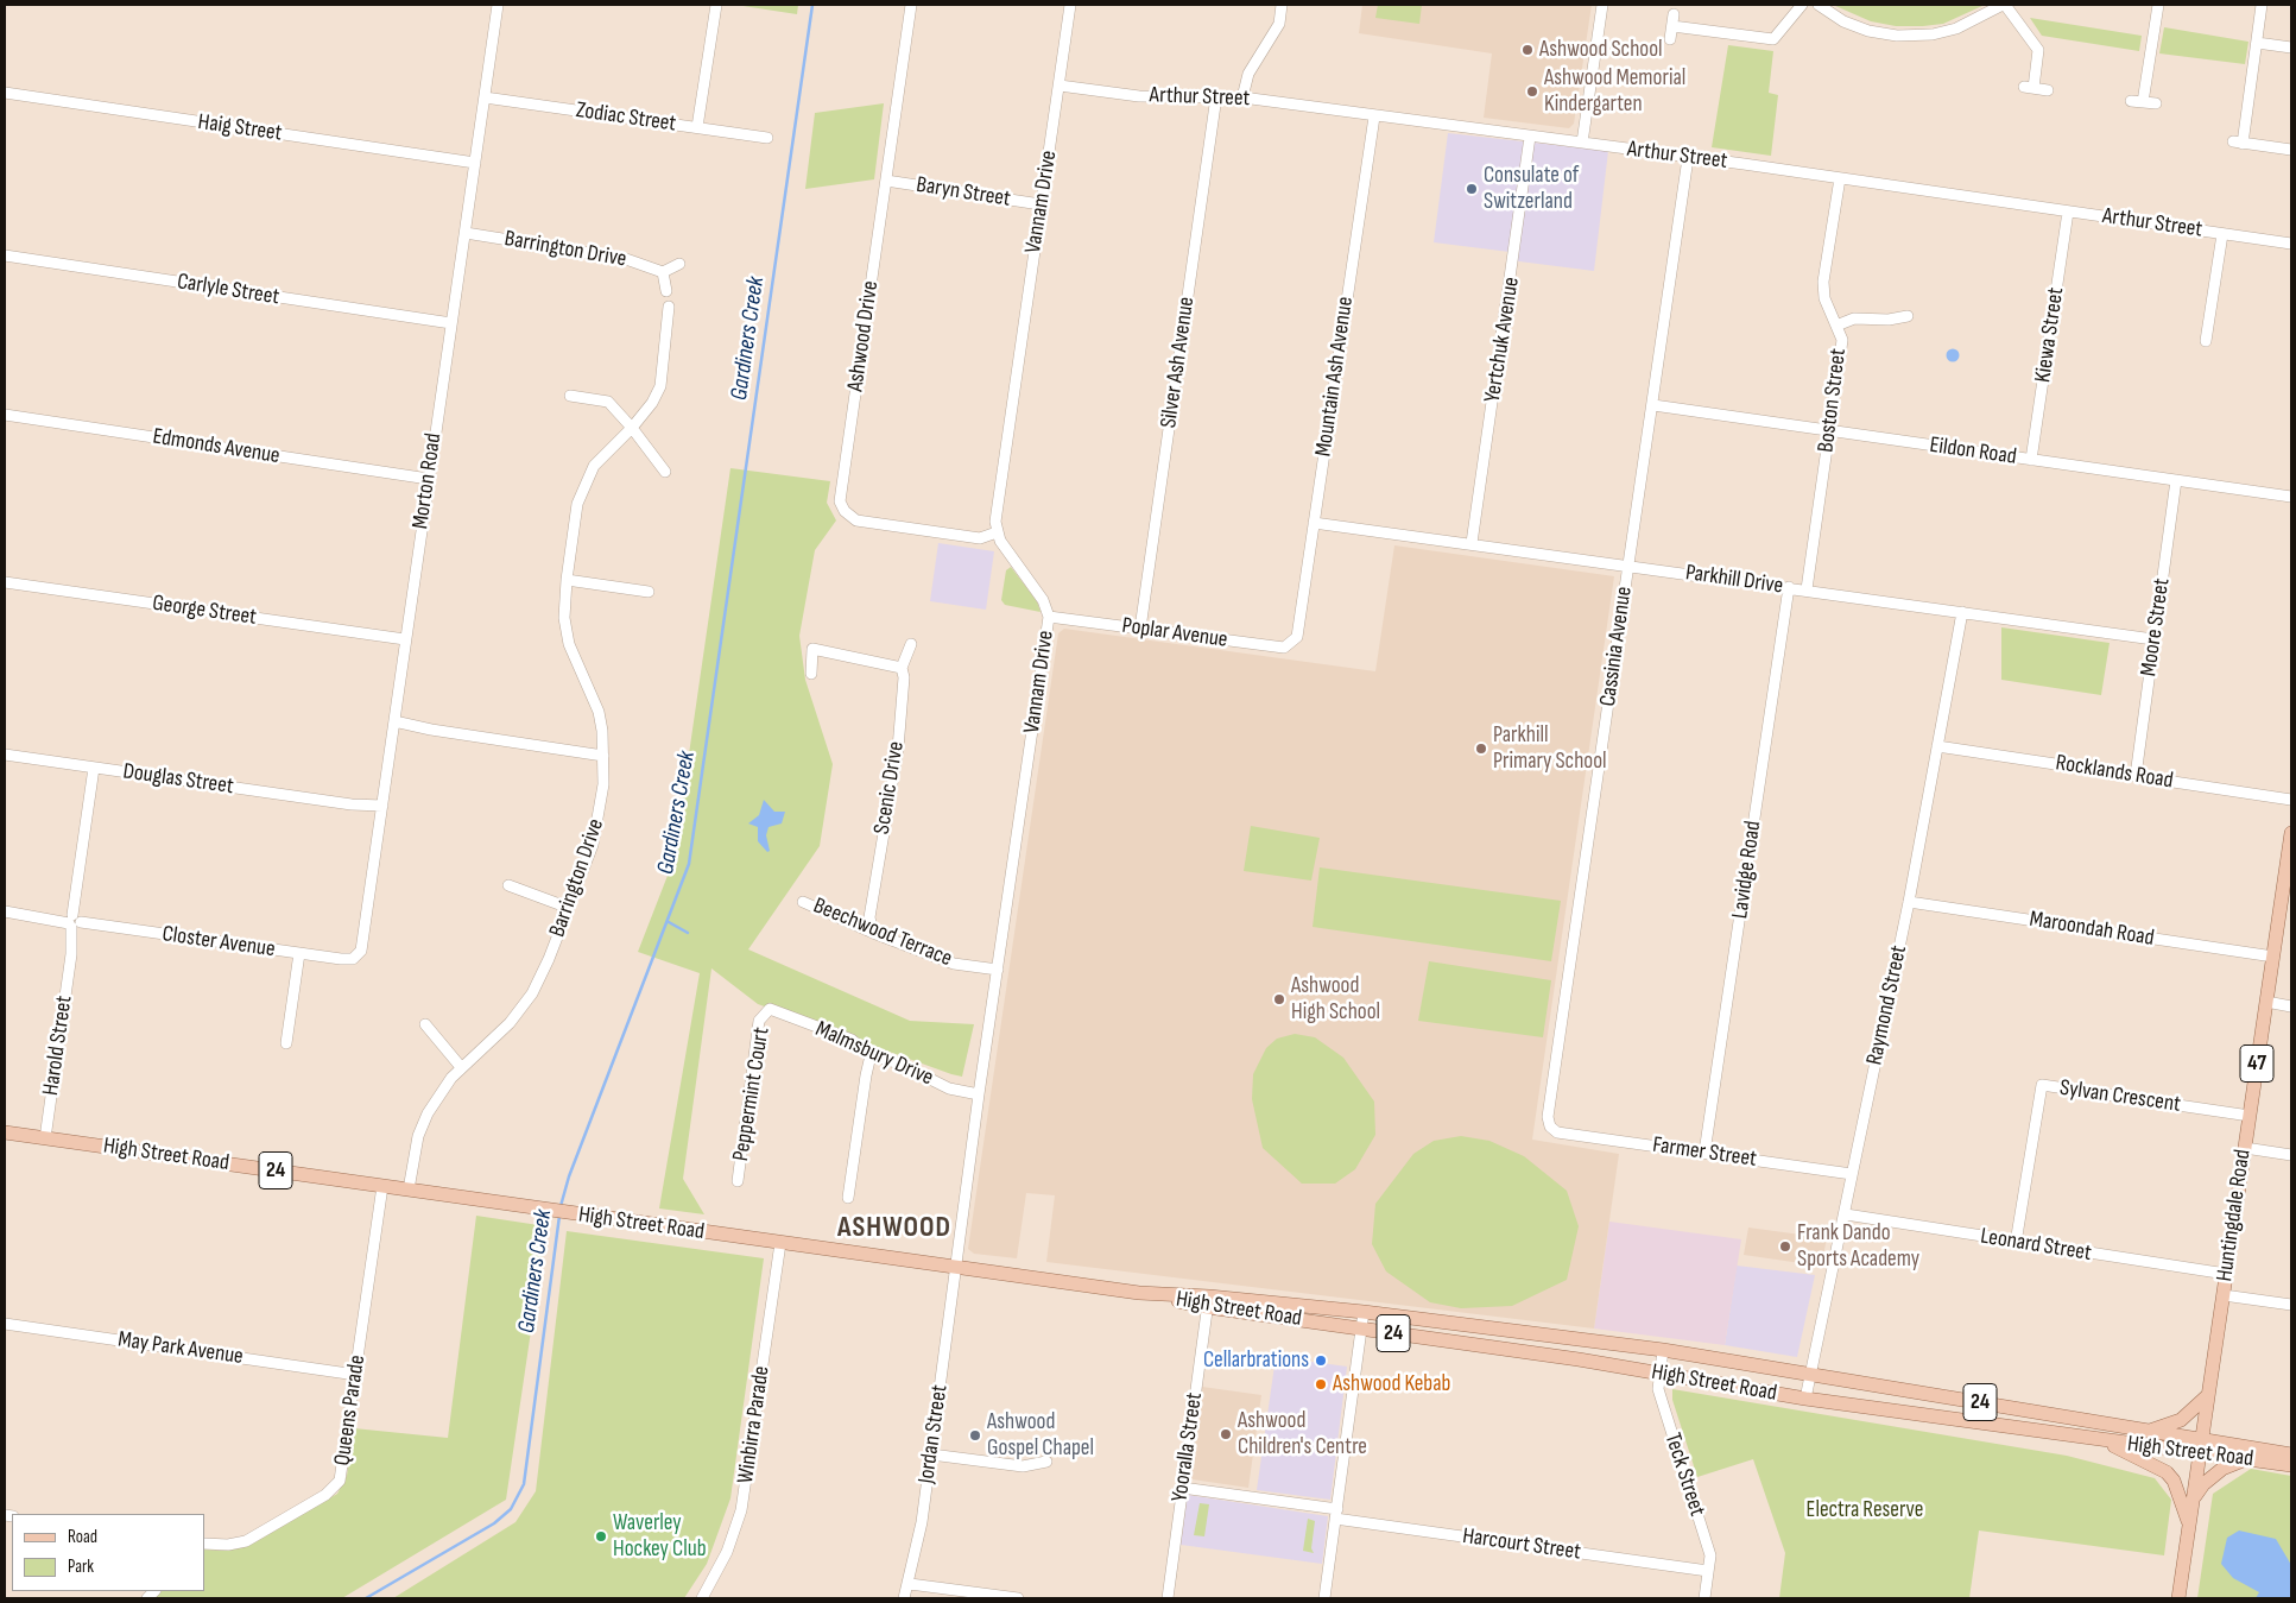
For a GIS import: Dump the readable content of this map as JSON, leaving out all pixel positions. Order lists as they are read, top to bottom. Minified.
{"streets":{"main road":["47","High Street Road","24","Huntingdale Road"],"street":["Arthur Street","Zodiac Street","Haig Street","Baryn Street","Vannam Drive","Barrington Drive","Carlyle Street","Kiewa Street","Ashwood Drive","Yertchuk Avenue","Silver Ash Avenue","Mountain Ash Avenue","Boston Street","Edmonds Avenue","Eildon Road","Morton Road","Parkhill Drive","George Street","Moore Street","Poplar Avenue","Cassinia Avenue","Rocklands Road","Douglas Street","Scenic Drive","Lavidge Road","Maroondah Road","Beechwood Terrace","Closter Avenue","Raymond Street","Harold Street","Malmsbury Drive","Peppermint Court","Sylvan Crescent","Farmer Street","Leonard Street","May Park Avenue","Queens Parade","Winbirra Parade","Jordan Street","Yooralla Street","Teck Street","Harcourt Street"]},"crossings":[["Arthur Street","Vannam Drive"],["Arthur Street","Kiewa Street"],["Arthur Street","Yertchuk Avenue"],["Arthur Street","Silver Ash Avenue"],["Arthur Street","Mountain Ash Avenue"],["Arthur Street","Boston Street"],["Arthur Street","Cassinia Avenue"],["Zodiac Street","Morton Road"],["Haig Street","Morton Road"],["Baryn Street","Vannam Drive"],["Baryn Street","Ashwood Drive"],["Vannam Drive","Ashwood Drive"],["Vannam Drive","Poplar Avenue"],["Vannam Drive","Beechwood Terrace"],["Vannam Drive","Malmsbury Drive"],["Vannam Drive","High Street Road"],["Vannam Drive","Jordan Street"],["Barrington Drive","Morton Road"],["Barrington Drive","High Street Road"],["Carlyle Street","Morton Road"],["Kiewa Street","Eildon Road"],["Yertchuk Avenue","Parkhill Drive"],["Silver Ash Avenue","Poplar Avenue"],["Mountain Ash Avenue","Parkhill Drive"],["Mountain Ash Avenue","Poplar Avenue"],["Boston Street","Eildon Road"],["Boston Street","Parkhill Drive"],["Edmonds Avenue","Morton Road"],["Eildon Road","Moore Street"],["Eildon Road","Cassinia Avenue"],["Morton Road","George Street"],["Morton Road","Douglas Street"],["Morton Road","Closter Avenue"],["Parkhill Drive","Moore Street"],["Parkhill Drive","Cassinia Avenue"],["Parkhill Drive","Lavidge Road"],["Parkhill Drive","Raymond Street"],["Moore Street","Rocklands Road"],["Cassinia Avenue","Farmer Street"],["Rocklands Road","Raymond Street"],["Douglas Street","Harold Street"],["Scenic Drive","Beechwood Terrace"],["Lavidge Road","Farmer Street"],["Maroondah Road","Raymond Street"],["Maroondah Road","Huntingdale Road"],["Closter Avenue","Harold Street"],["Raymond Street","Farmer Street"],["Raymond Street","High Street Road"],["Raymond Street","Leonard Street"],["Harold Street","High Street Road"],["Malmsbury Drive","Peppermint Court"],["Sylvan Crescent","Huntingdale Road"],["Sylvan Crescent","Leonard Street"],["High Street Road","Huntingdale Road"],["High Street Road","Queens Parade"],["High Street Road","Winbirra Parade"],["High Street Road","Jordan Street"],["High Street Road","Yooralla Street"],["High Street Road","Teck Street"],["Huntingdale Road","Leonard Street"],["May Park Avenue","Queens Parade"],["Yooralla Street","Harcourt Street"],["Teck Street","Harcourt Street"]],"districts":["ASHWOOD"],"water":["Gardiners Creek"],"parks":["Electra Reserve"],"places":["Ashwood School","Ashwood Memorial Kindergarten","Consulate of Switzerland","Parkhill Primary School","Ashwood High School","Frank Dando Sports Academy","Cellarbrations","Ashwood Kebab","Ashwood Children's Centre","Ashwood Gospel Chapel","Waverley Hockey Club"],"legend":["Road","Park"]}
